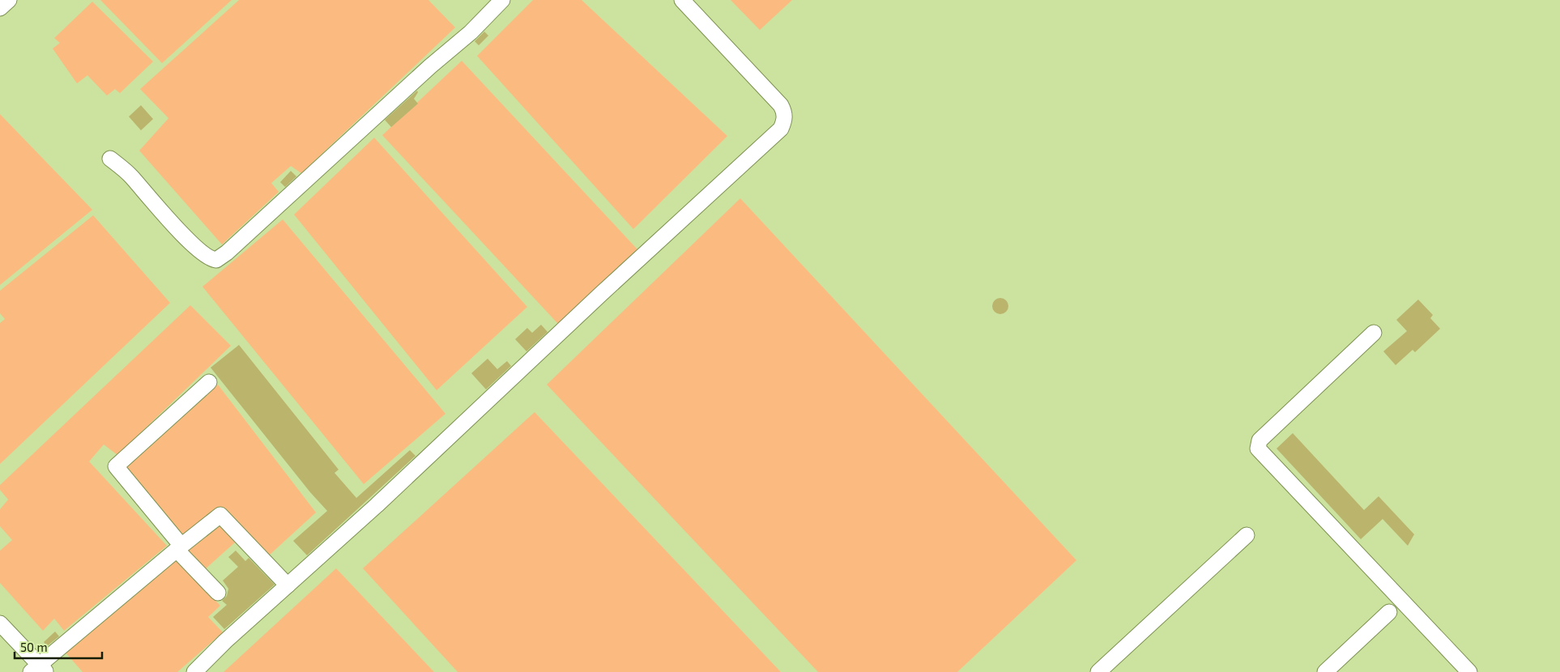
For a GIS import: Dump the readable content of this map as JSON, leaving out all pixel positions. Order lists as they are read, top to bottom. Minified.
{"scale_bar":"50 m"}
